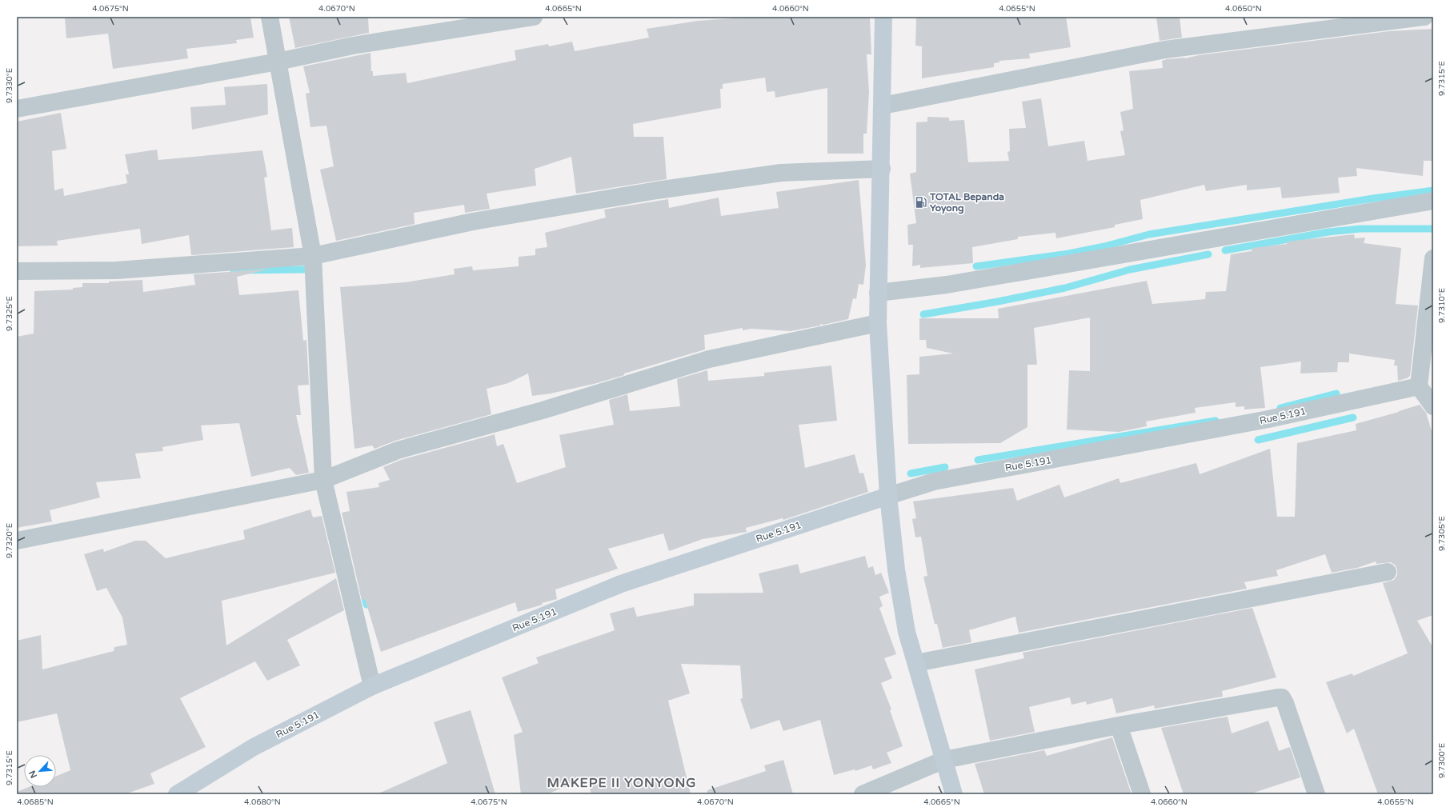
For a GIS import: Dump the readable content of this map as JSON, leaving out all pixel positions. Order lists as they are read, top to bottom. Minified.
{"streets":{"main road":["Rue 5.191"]},"districts":["MAKEPE II YONYONG"],"places":{"fuel station":["TOTAL Bepanda Yoyong"]},"north":"bottom left","coordinates":["4.0675°N","4.0670°N","4.0665°N","4.0660°N","4.0655°N","4.0650°N","9.7315°E","9.7330°E","9.7310°E","9.7325°E","9.7305°E","9.7320°E","9.7300°E","4.0685°N","4.0680°N"]}
